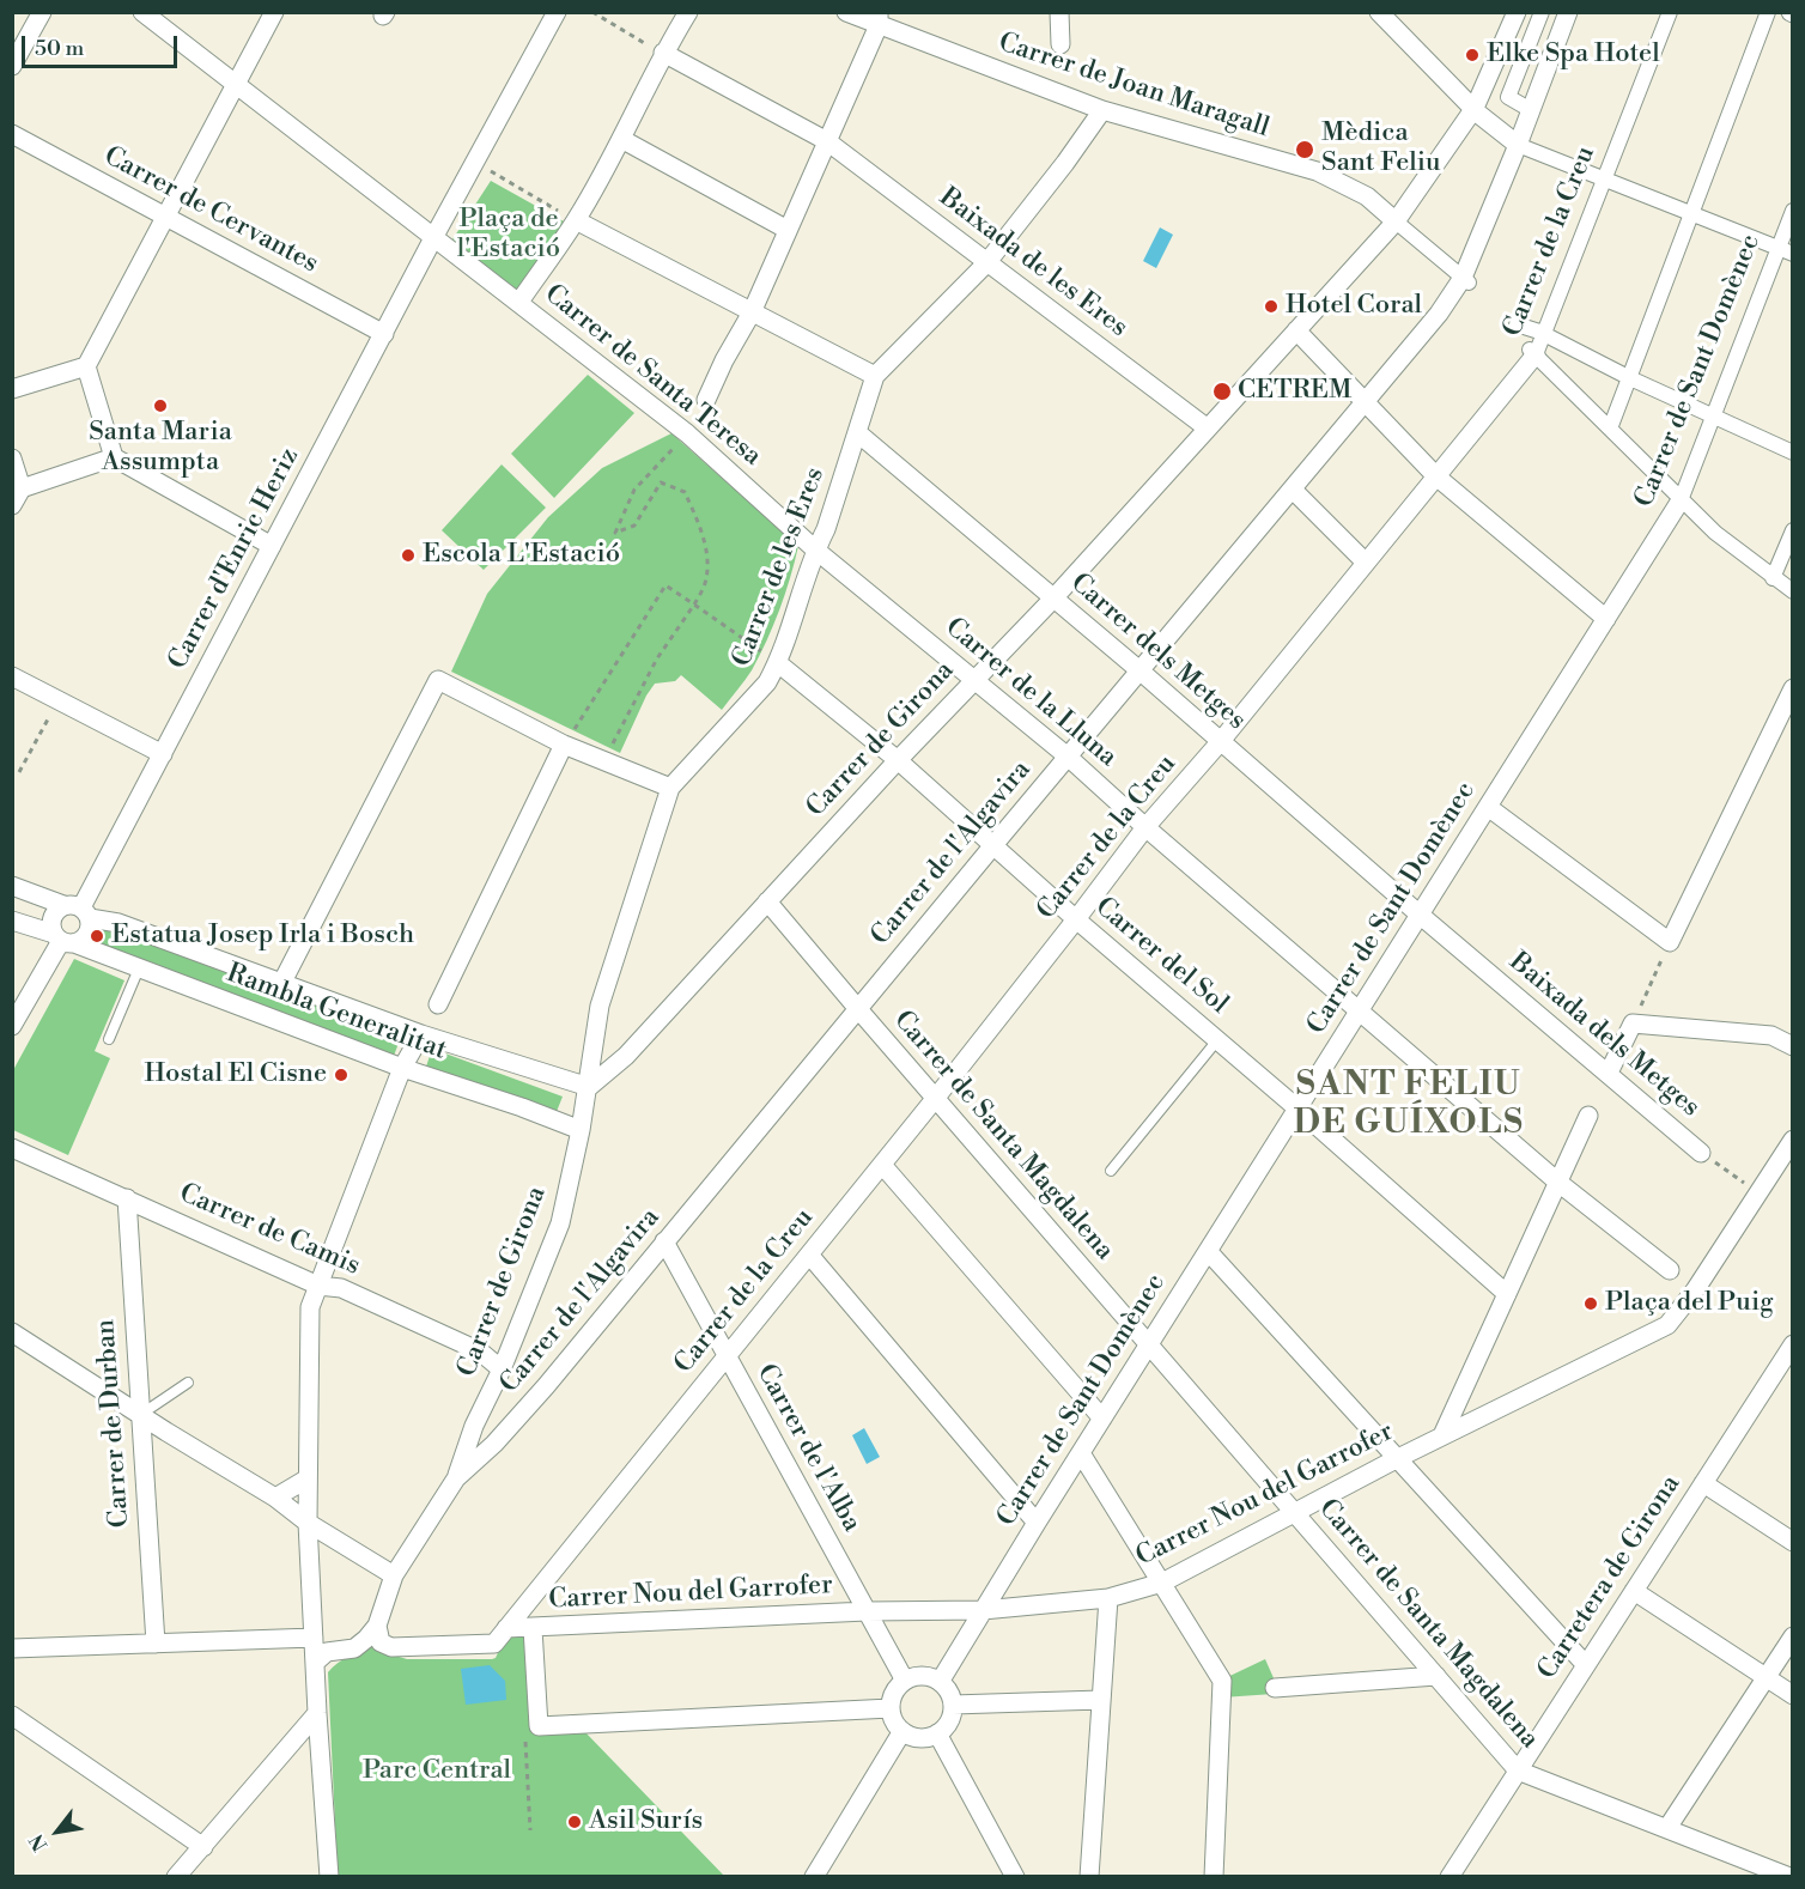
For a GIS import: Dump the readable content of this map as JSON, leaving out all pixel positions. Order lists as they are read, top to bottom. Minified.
{"streets":{"street":["Carrer de Joan Maragall","Carrer de Cervantes","Carrer de la Creu","Baixada de les Eres","Carrer de Sant Domènec","Carrer de Santa Teresa","Carrer d'Enric Heriz","Carrer de les Eres","Carrer dels Metges","Carrer de la Lluna","Carrer de Girona","Carrer de l'Algavira","Carrer del Sol","Rambla Generalitat","Baixada dels Metges","Carrer de Santa Magdalena","Carrer de Camis","Carrer de Durban","Carrer de l'Alba","Carrer Nou del Garrofer","Carretera de Girona"]},"crossings":[["Carrer de Joan Maragall","Carrer de les Eres"],["Carrer de Joan Maragall","Carrer de Girona"],["Carrer de Joan Maragall","Carrer de l'Algavira"],["Carrer de Cervantes","Carrer d'Enric Heriz"],["Carrer de la Creu","Carrer dels Metges"],["Carrer de la Creu","Carrer de la Lluna"],["Carrer de la Creu","Carrer de l'Algavira"],["Carrer de la Creu","Carrer del Sol"],["Carrer de la Creu","Carrer de Santa Magdalena"],["Carrer de la Creu","Carrer de l'Alba"],["Carrer de la Creu","Carrer Nou del Garrofer"],["Baixada de les Eres","Carrer de les Eres"],["Baixada de les Eres","Carrer de Girona"],["Carrer de Sant Domènec","Carrer dels Metges"],["Carrer de Sant Domènec","Carrer de la Lluna"],["Carrer de Sant Domènec","Carrer del Sol"],["Carrer de Sant Domènec","Baixada dels Metges"],["Carrer de Sant Domènec","Carrer de Santa Magdalena"],["Carrer de Sant Domènec","Carrer de l'Alba"],["Carrer de Sant Domènec","Carrer Nou del Garrofer"],["Carrer de Santa Teresa","Carrer d'Enric Heriz"],["Carrer de Santa Teresa","Carrer de les Eres"],["Carrer de Santa Teresa","Carrer de la Lluna"],["Carrer d'Enric Heriz","Rambla Generalitat"],["Carrer de les Eres","Carrer dels Metges"],["Carrer de les Eres","Carrer de la Lluna"],["Carrer de les Eres","Carrer de Girona"],["Carrer de les Eres","Carrer del Sol"],["Carrer de les Eres","Rambla Generalitat"],["Carrer dels Metges","Carrer de Girona"],["Carrer dels Metges","Carrer de l'Algavira"],["Carrer dels Metges","Baixada dels Metges"],["Carrer de la Lluna","Carrer de Girona"],["Carrer de la Lluna","Carrer de l'Algavira"],["Carrer de Girona","Carrer de l'Algavira"],["Carrer de Girona","Carrer del Sol"],["Carrer de Girona","Rambla Generalitat"],["Carrer de Girona","Carrer de Santa Magdalena"],["Carrer de Girona","Carrer de Camis"],["Carrer de l'Algavira","Carrer del Sol"],["Carrer de l'Algavira","Carrer de Santa Magdalena"],["Carrer de l'Algavira","Carrer de l'Alba"],["Baixada dels Metges","Carrer Nou del Garrofer"],["Carrer de Santa Magdalena","Carrer Nou del Garrofer"],["Carrer de Santa Magdalena","Carretera de Girona"],["Carrer de Camis","Carrer de Durban"],["Carrer de l'Alba","Carrer Nou del Garrofer"]],"districts":["SANT FELIU DE GUÍXOLS"],"parks":["Plaça de l'Estació","Parc Central"],"places":["Elke Spa Hotel","Mèdica Sant Feliu","Hotel Coral","CETREM","Santa Maria Assumpta","Escola L'Estació","Estatua Josep Irla i Bosch","Hostal El Cisne","Plaça del Puig","Asil Surís"],"scale_bar":"50 m","north":"bottom left"}
